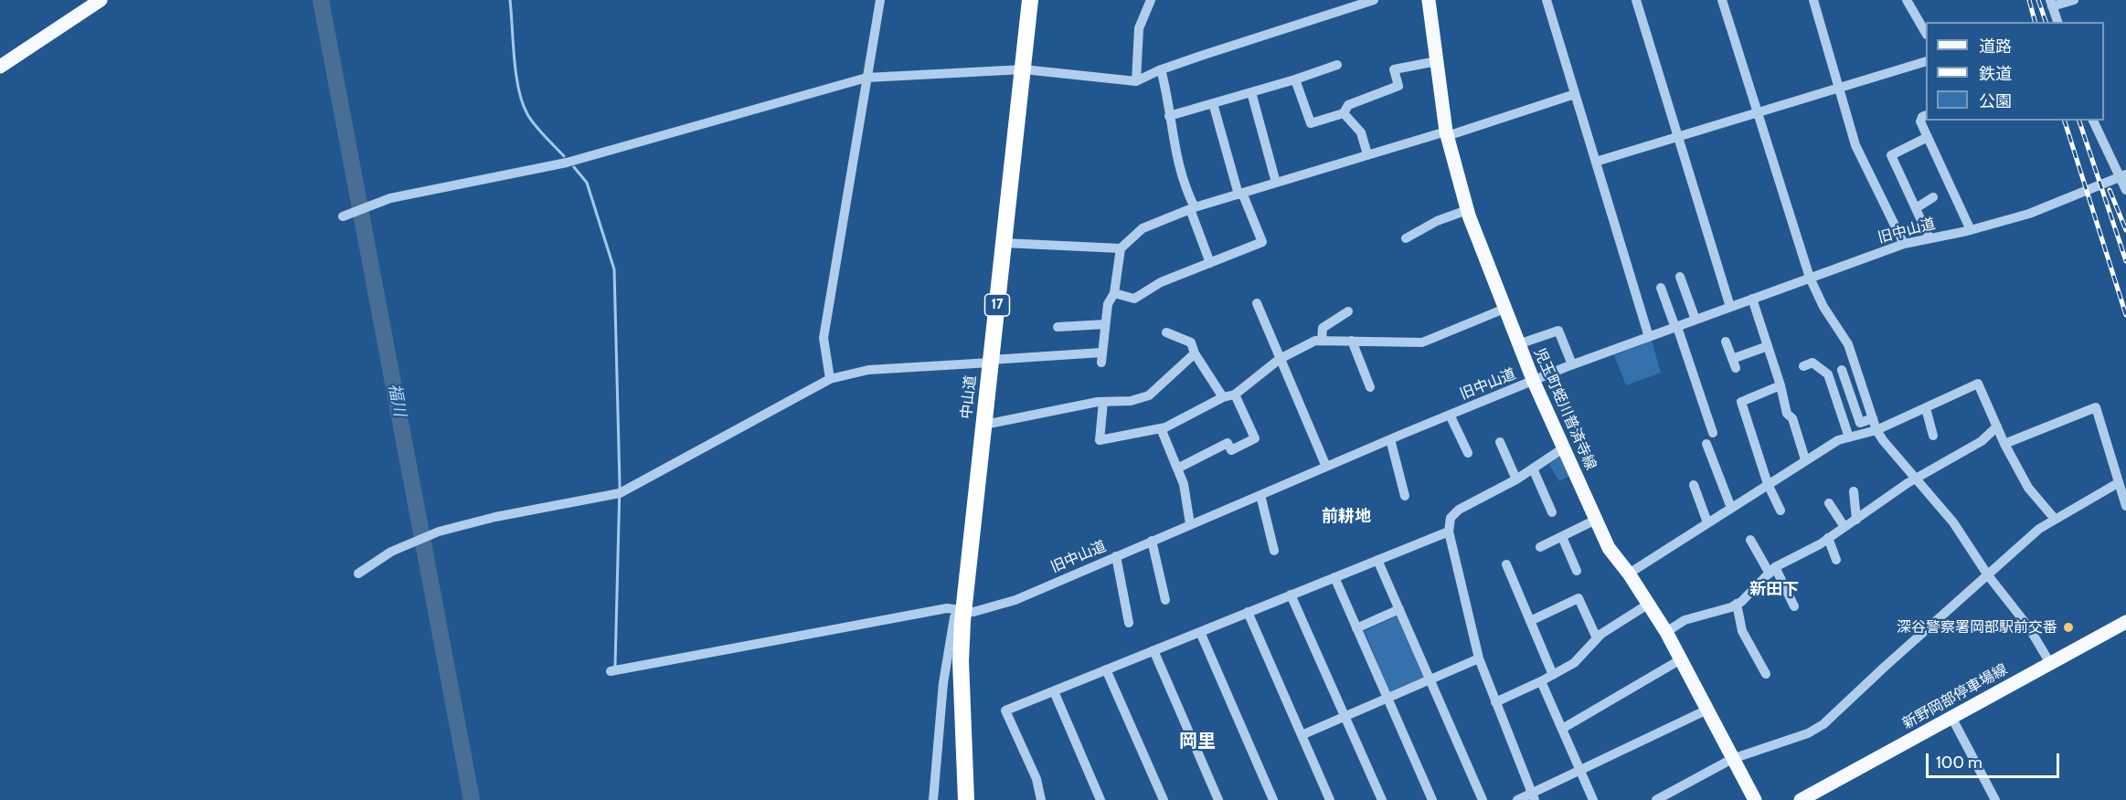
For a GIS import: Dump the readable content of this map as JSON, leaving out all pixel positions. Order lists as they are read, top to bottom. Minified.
{"streets":{"highway":["17","中山道"],"main road":["児玉町蛭川普済寺線","新野岡部停車場線"],"street":["旧中山道"]},"crossings":[["旧中山道","中山道"],["旧中山道","児玉町蛭川普済寺線"]],"districts":["前耕地","新田下","岡里"],"water":["福川"],"places":["深谷警察署岡部駅前交番"],"legend":["道路","鉄道","公園"],"scale_bar":"100 m"}
